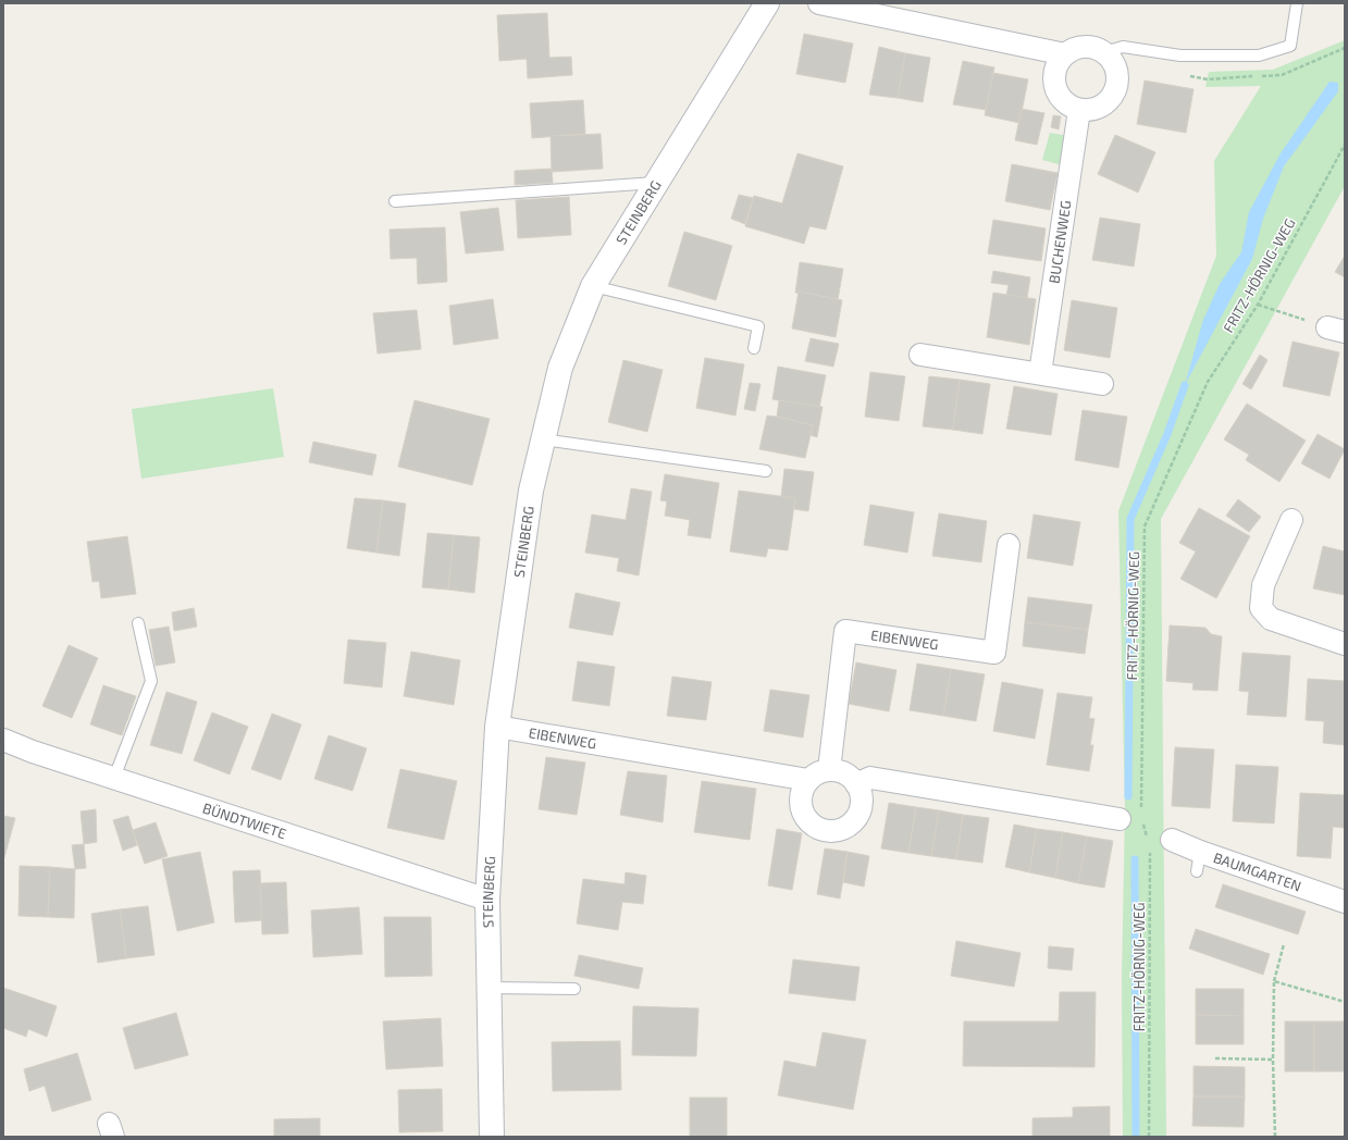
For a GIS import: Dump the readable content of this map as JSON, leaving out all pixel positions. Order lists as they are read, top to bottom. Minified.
{"streets":{"street":["STEINBERG","BUCHENWEG","EIBENWEG","BÜNDTWIETE","BAUMGARTEN"],"path":["FRITZ-HÖRNIG-WEG"]},"crossings":[["STEINBERG","EIBENWEG"],["STEINBERG","BÜNDTWIETE"]]}
